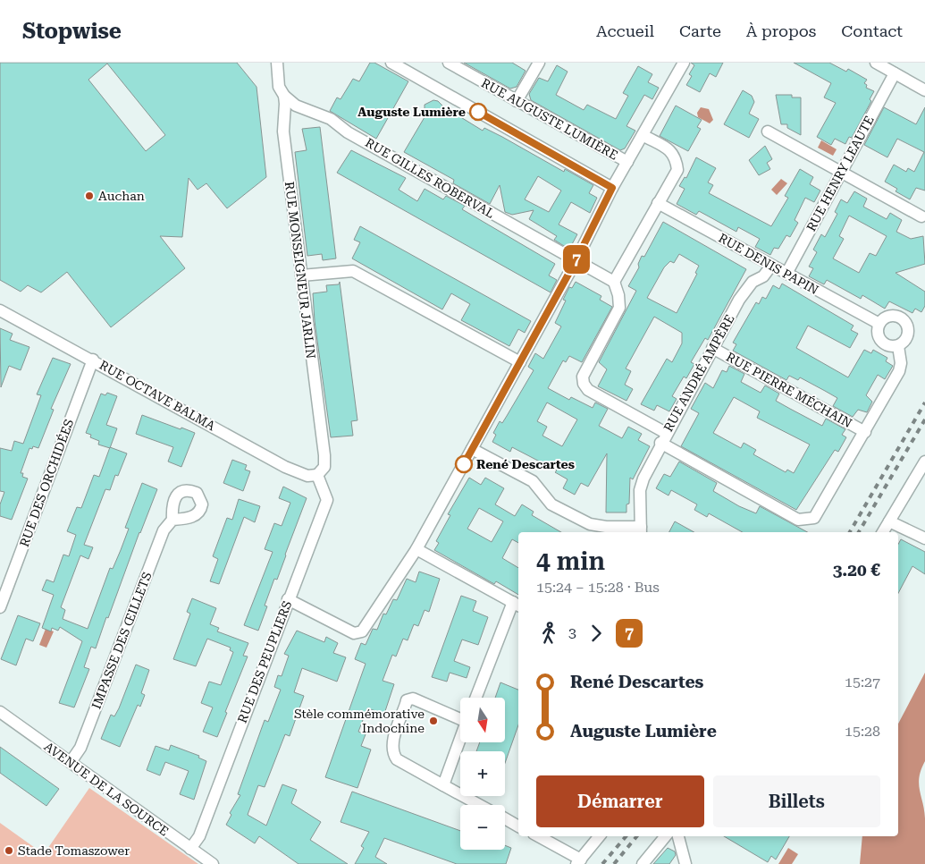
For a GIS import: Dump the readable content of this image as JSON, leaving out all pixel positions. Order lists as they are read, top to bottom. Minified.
{"streets":{"street":["RUE AUGUSTE LUMIÈRE","RUE HENRY LEAUTE","RUE GILLES ROBERVAL","RUE DENIS PAPIN","RUE MONSEIGNEUR JARLIN","RUE ANDRÉ AMPÈRE","RUE PIERRE MÉCHAIN","RUE OCTAVE BALMA","RUE DES ORCHIDÉES","IMPASSE DES ŒILLETS","RUE DES PEUPLIERS","AVENUE DE LA SOURCE"]},"crossings":[["RUE HENRY LEAUTE","RUE DENIS PAPIN"],["RUE GILLES ROBERVAL","RUE MONSEIGNEUR JARLIN"],["RUE DENIS PAPIN","RUE ANDRÉ AMPÈRE"],["RUE MONSEIGNEUR JARLIN","RUE OCTAVE BALMA"],["RUE MONSEIGNEUR JARLIN","RUE DES PEUPLIERS"],["RUE ANDRÉ AMPÈRE","RUE PIERRE MÉCHAIN"],["RUE OCTAVE BALMA","RUE DES ORCHIDÉES"],["RUE OCTAVE BALMA","RUE DES PEUPLIERS"],["IMPASSE DES ŒILLETS","AVENUE DE LA SOURCE"],["RUE DES PEUPLIERS","AVENUE DE LA SOURCE"]],"places":["Auguste Lumière","Auchan","René Descartes","Stèle commémorative Indochine","Stade Tomaszower"],"lines":["bus line 7"],"north":"bottom","page":{"header":"Stopwise","nav":["Accueil","Carte","À propos","Contact"],"on_map":"7","heading":["4 min","15:24 – 15:28 · Bus","3.20 €"],"legs":["3","7"],"list":[{"name":"René Descartes","value":"15:27"},{"name":"Auguste Lumière","value":"15:28"}],"map_buttons":["+","−"],"buttons":["Démarrer","Billets"]}}
